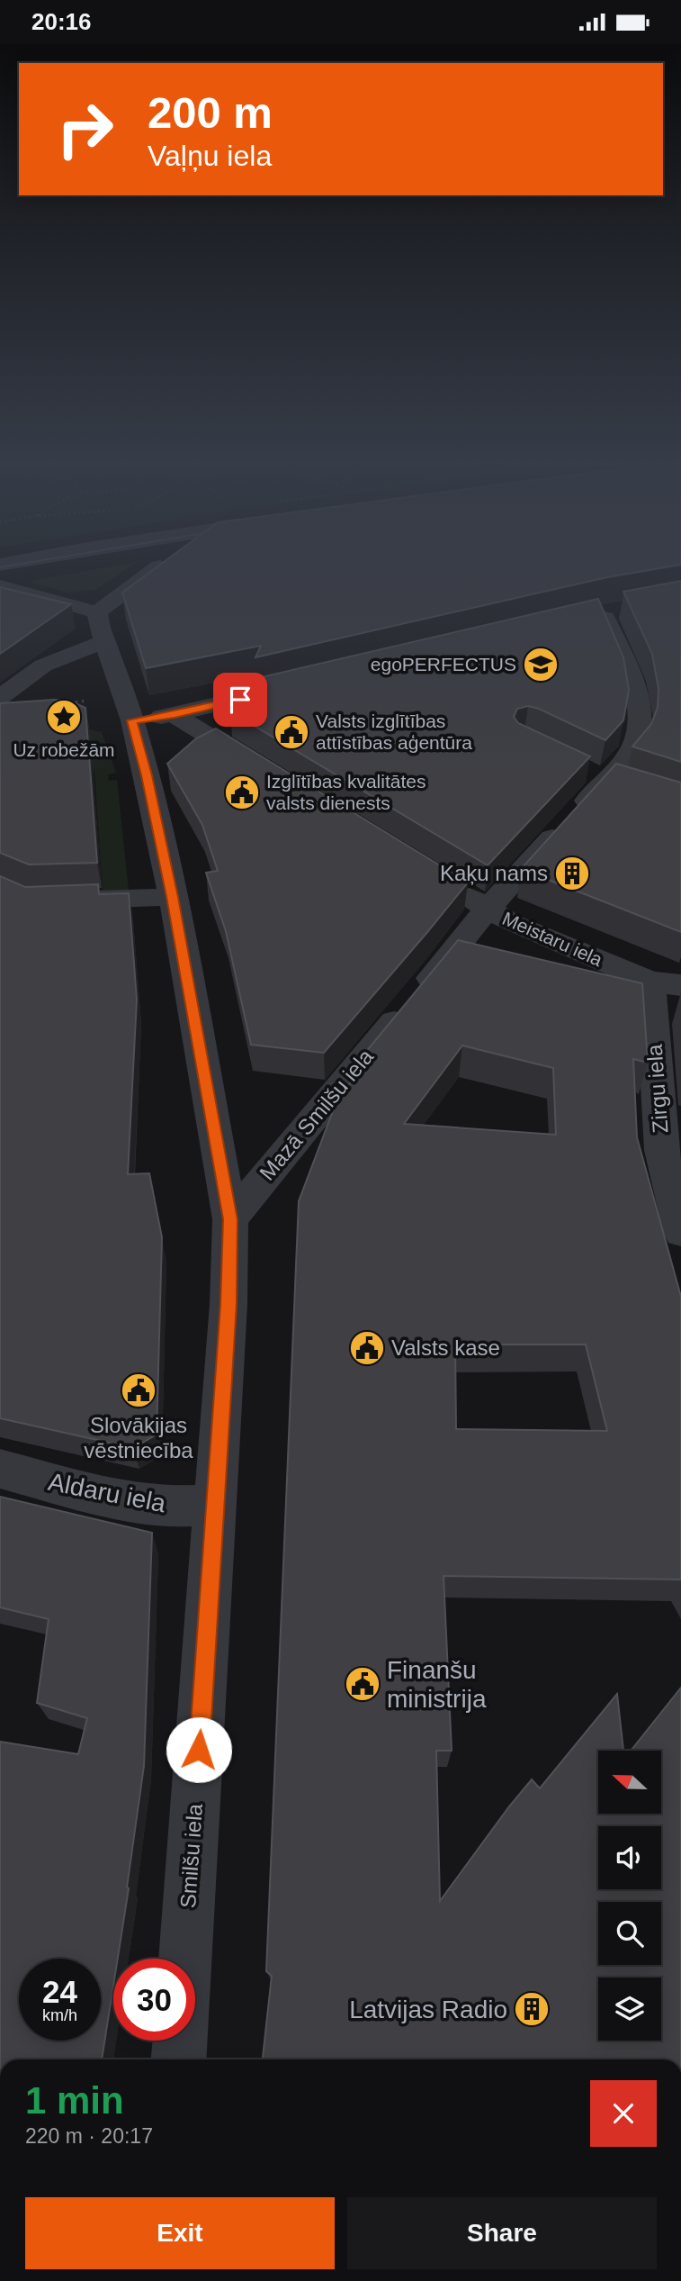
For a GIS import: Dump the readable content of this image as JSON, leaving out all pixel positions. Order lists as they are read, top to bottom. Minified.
{"streets":{"street":["Meistaru iela","Zirgu iela","Mazā Smilšu iela","Aldaru iela","Smilšu iela"]},"crossings":[["Meistaru iela","Zirgu iela"],["Meistaru iela","Mazā Smilšu iela"],["Mazā Smilšu iela","Smilšu iela"],["Aldaru iela","Smilšu iela"]],"places":{"school or university":["egoPERFECTUS"],"place":["Uz robežām"],"public building":["Valsts izglītības attīstības aģentūra","Izglītības kvalitātes valsts dienests","Valsts kase","Slovākijas vēstniecība","Finanšu ministrija"],"building":["Kaķu nams","Latvijas Radio"]},"north":"left","page":{"status":"20:16","turn":["200 m","Vaļņu iela"],"speed":"24 km/h","limit":"30","heading":["1 min","220 m · 20:17"],"buttons":["Exit","Share"]}}
